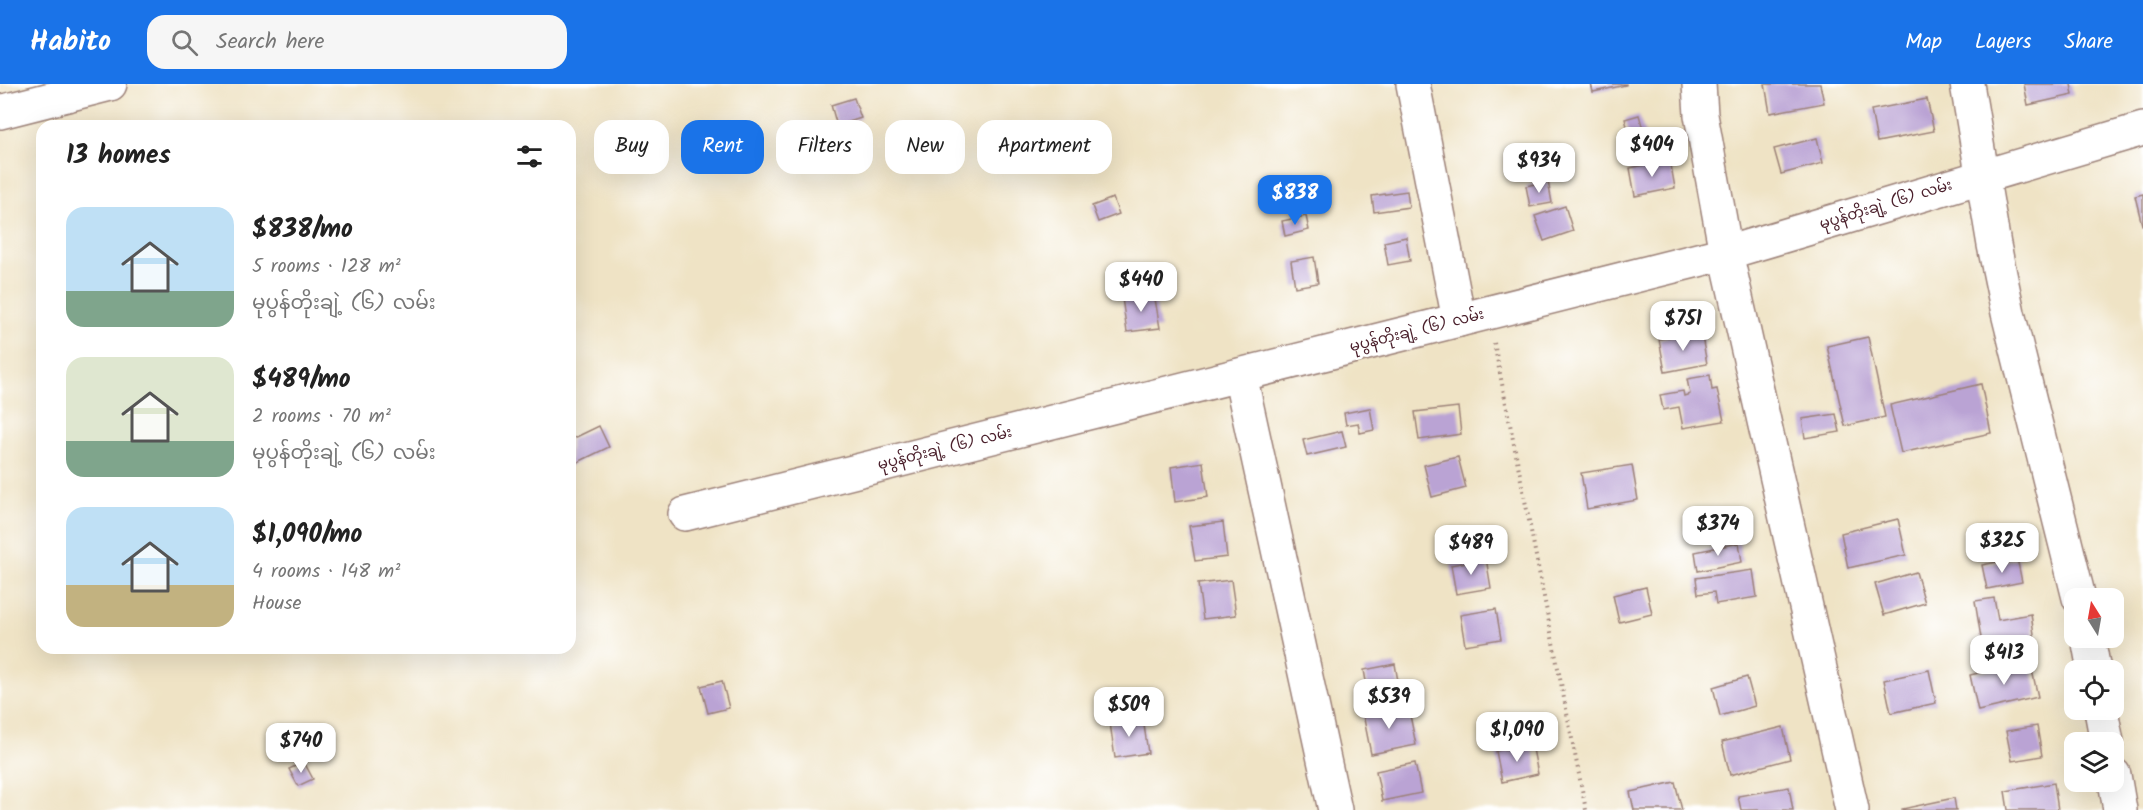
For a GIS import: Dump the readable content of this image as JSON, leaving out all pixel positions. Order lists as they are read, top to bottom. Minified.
{"streets":{"street":["မုပွန်တိုးချဲ့ (၆) လမ်း"]},"north":"top","page":{"header":"Habito","search":"Search here","nav":["Map","Layers","Share"],"chip":["Buy","Rent","Filters","New","Apartment"],"heading":"13 homes","price":["$404","$934","$838","$440","$751","$374","$325","$489","$413","$539","$509","$1,090","$740"],"list":[{"name":"$838/mo","note":"5 rooms · 128 m² · မုပွန်တိုးချဲ့ (၆) လမ်း"},{"name":"$489/mo","note":"2 rooms · 70 m² · မုပွန်တိုးချဲ့ (၆) လမ်း"},{"name":"$1,090/mo","note":"4 rooms · 148 m² · House"}]}}
